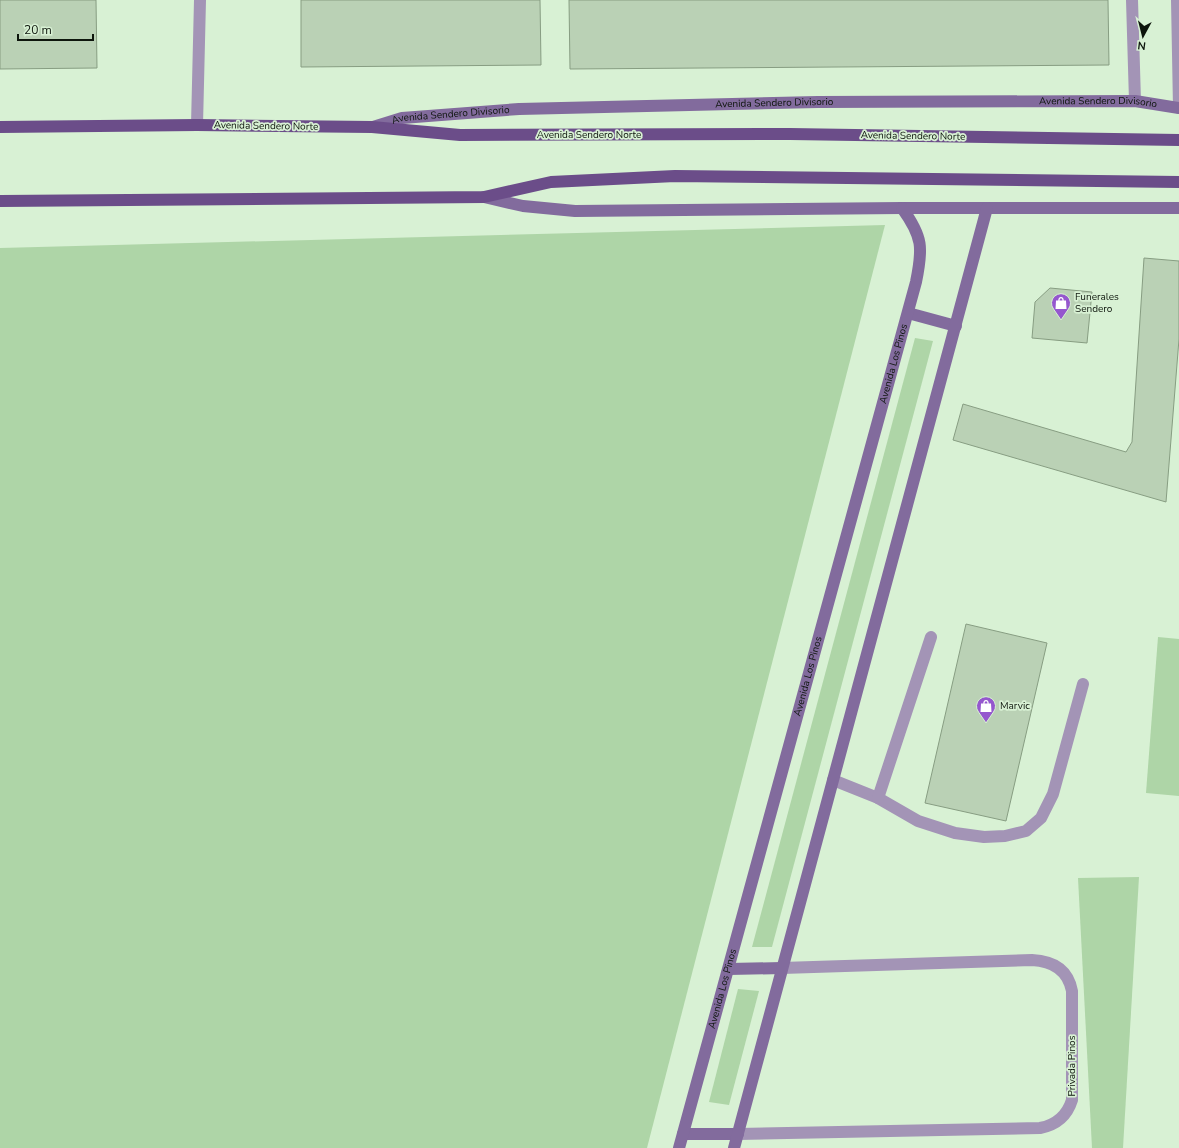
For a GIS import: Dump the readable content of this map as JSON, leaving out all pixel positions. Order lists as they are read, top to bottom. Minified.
{"streets":{"main road":["Avenida Sendero Norte"],"street":["Avenida Sendero Divisorio","Avenida Los Pinos","Privada Pinos"]},"crossings":[["Avenida Sendero Divisorio","Avenida Sendero Norte"]],"places":{"shop":["Funerales Sendero","Marvic"]},"scale_bar":"20 m","north":"bottom"}
